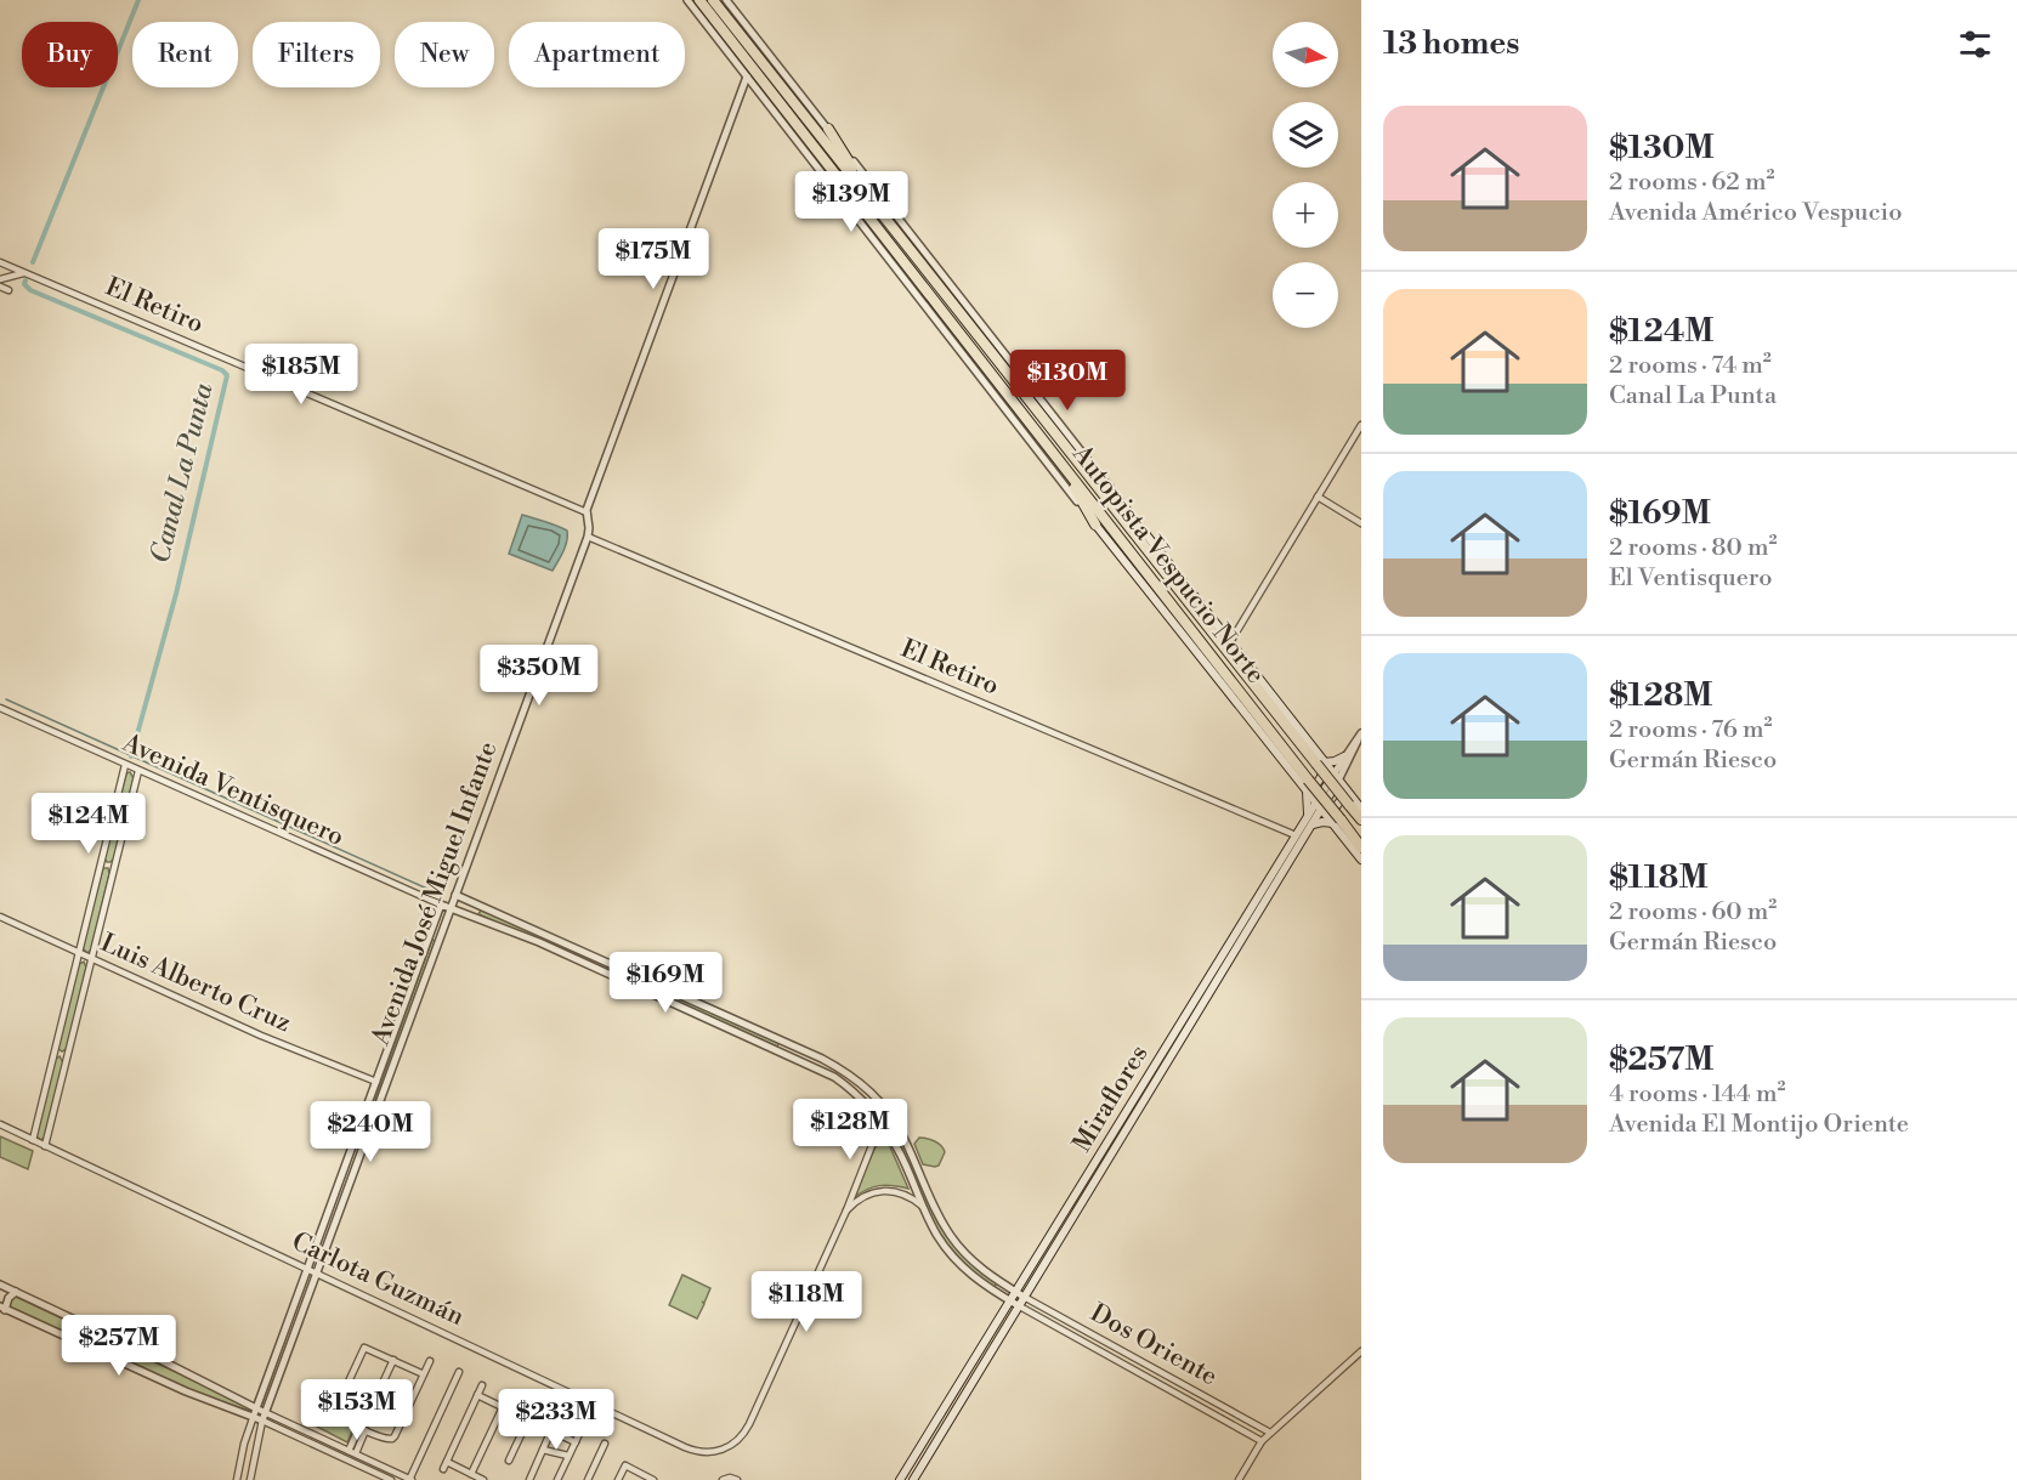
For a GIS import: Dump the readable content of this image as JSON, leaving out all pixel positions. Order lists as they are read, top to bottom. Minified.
{"streets":{"highway":["Autopista Vespucio Norte"],"main road":["Miraflores"],"street":["El Retiro","Avenida Ventisquero","Avenida José Miguel Infante","Luis Alberto Cruz","Carlota Guzmán","Dos Oriente"]},"crossings":[["El Retiro","Avenida José Miguel Infante"],["El Retiro","Miraflores"],["Avenida Ventisquero","Avenida José Miguel Infante"],["Avenida Ventisquero","Miraflores"],["Avenida Ventisquero","Dos Oriente"],["Avenida José Miguel Infante","Luis Alberto Cruz"],["Avenida José Miguel Infante","Carlota Guzmán"],["Miraflores","Dos Oriente"]],"water":["Canal La Punta"],"north":"right","page":{"heading":"13 homes","map_buttons":["+","−"],"chip":["Buy","Rent","Filters","New","Apartment"],"list":[{"name":"$130M","note":"2 rooms · 62 m² · Avenida Américo Vespucio"},{"name":"$124M","note":"2 rooms · 74 m² · Canal La Punta"},{"name":"$169M","note":"2 rooms · 80 m² · El Ventisquero"},{"name":"$128M","note":"2 rooms · 76 m² · Germán Riesco"},{"name":"$118M","note":"2 rooms · 60 m² · Germán Riesco"},{"name":"$257M","note":"4 rooms · 144 m² · Avenida El Montijo Oriente"}],"price":["$139M","$175M","$185M","$130M","$350M","$124M","$169M","$128M","$240M","$118M","$257M","$153M","$233M"]}}
